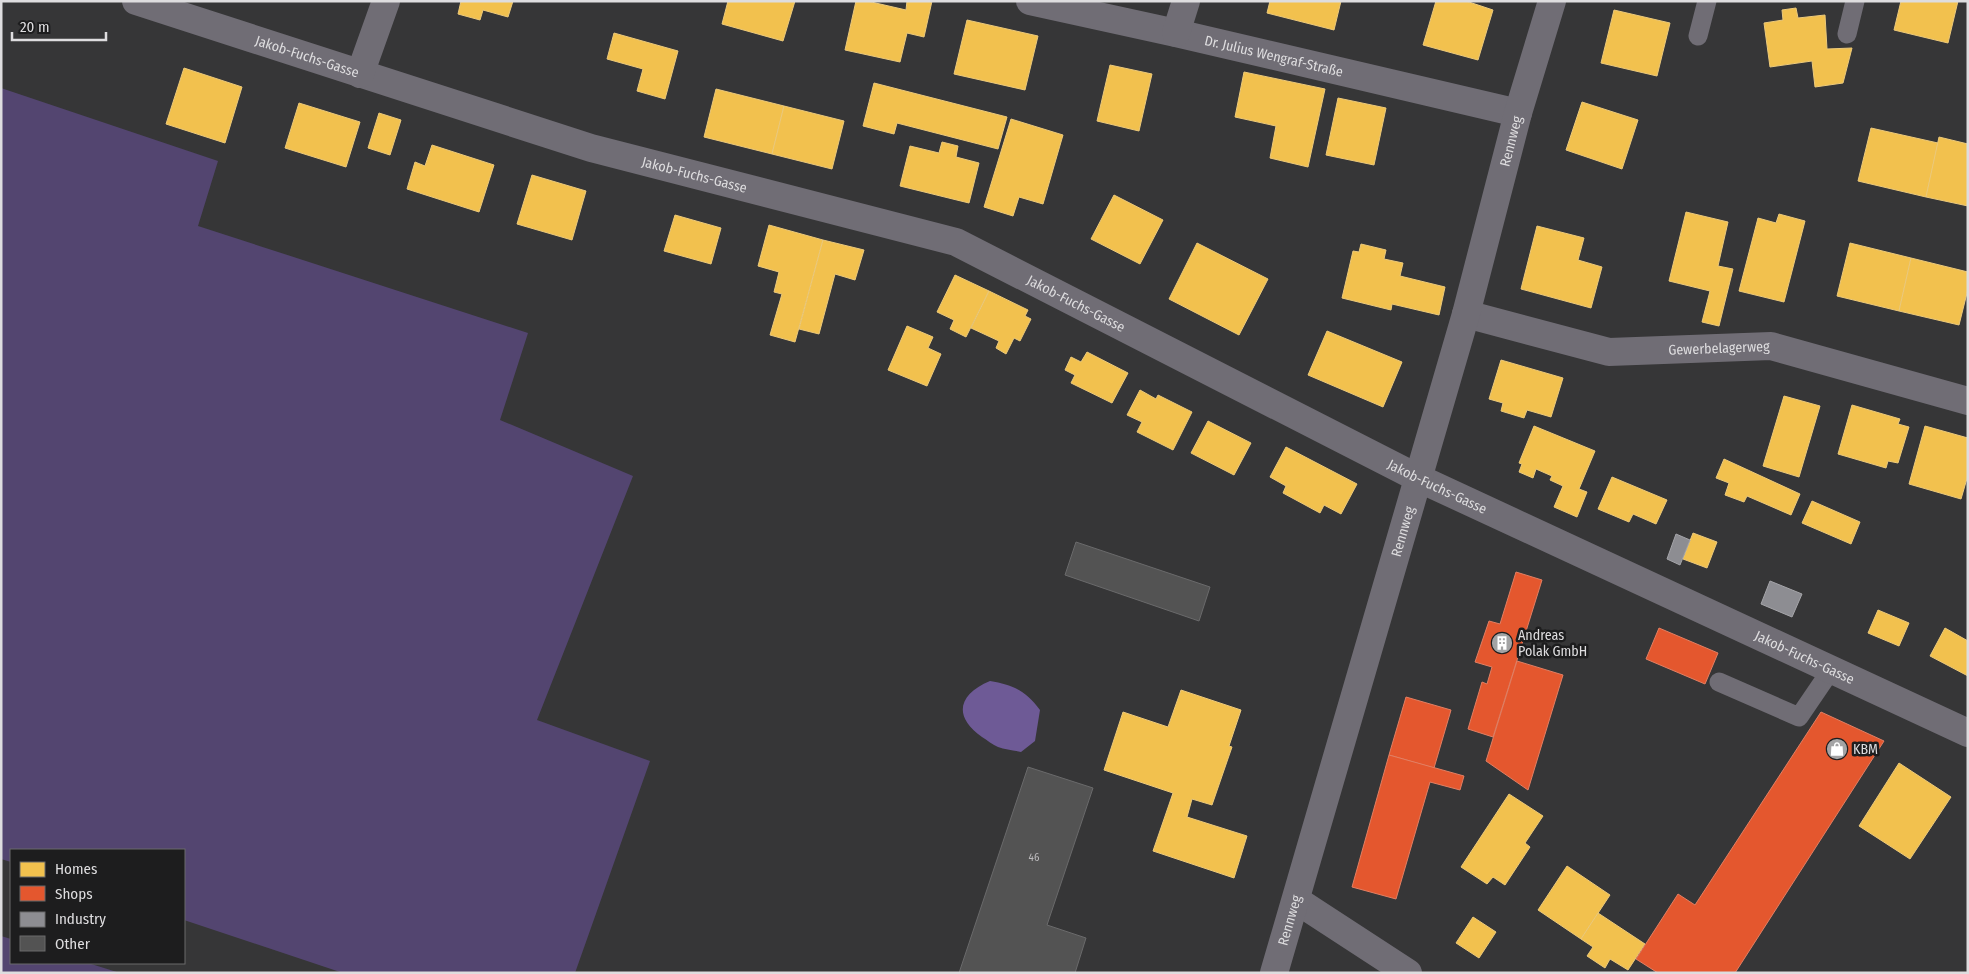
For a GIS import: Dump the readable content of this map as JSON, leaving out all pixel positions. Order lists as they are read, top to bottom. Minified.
{"streets":{"street":["Dr. Julius Wengraf-Straße","Jakob-Fuchs-Gasse","Rennweg","Gewerbelagerweg"]},"crossings":[["Dr. Julius Wengraf-Straße","Rennweg"],["Jakob-Fuchs-Gasse","Rennweg"],["Rennweg","Gewerbelagerweg"]],"places":{"building":["Andreas Polak GmbH"],"shop":["KBM"]},"house_numbers":["46"],"legend":["Homes","Shops","Industry","Other"],"scale_bar":"20 m"}
